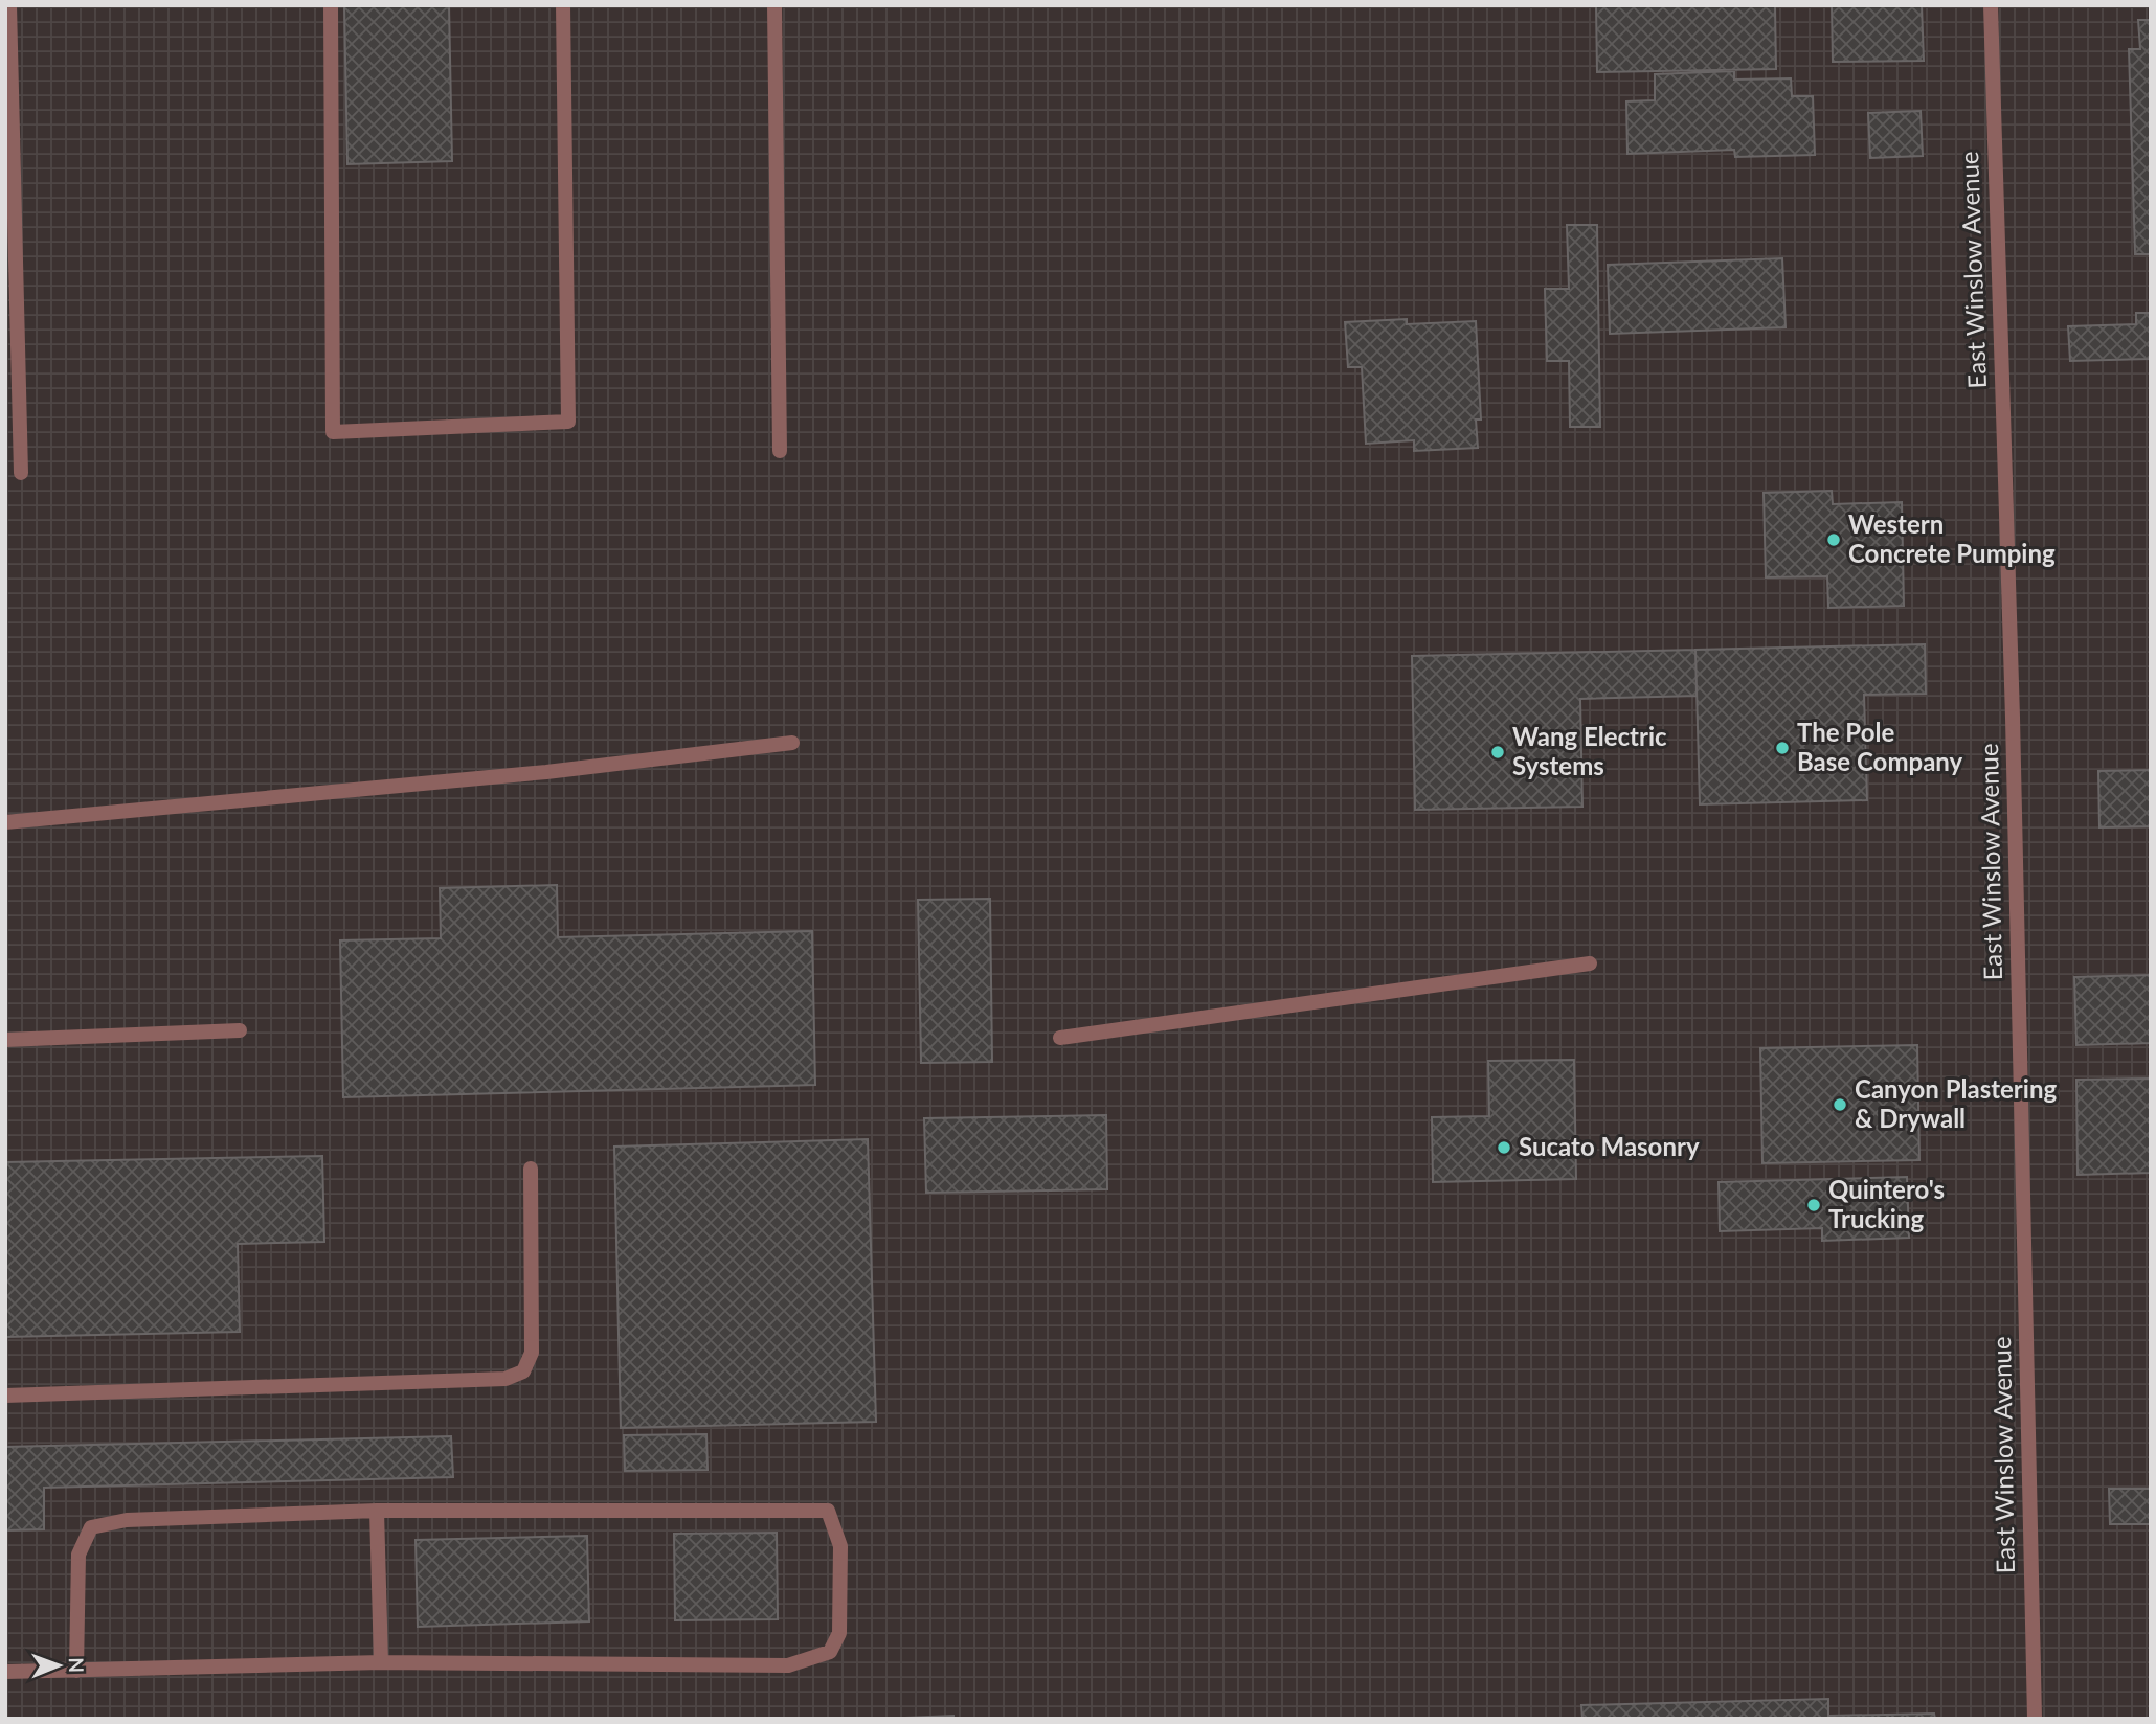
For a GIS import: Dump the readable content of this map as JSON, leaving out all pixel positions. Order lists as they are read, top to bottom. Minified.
{"streets":{"street":["East Winslow Avenue"]},"places":["Western Concrete Pumping","The Pole Base Company","Wang Electric Systems","Canyon Plastering & Drywall","Sucato Masonry","Quintero's Trucking"],"north":"right"}
